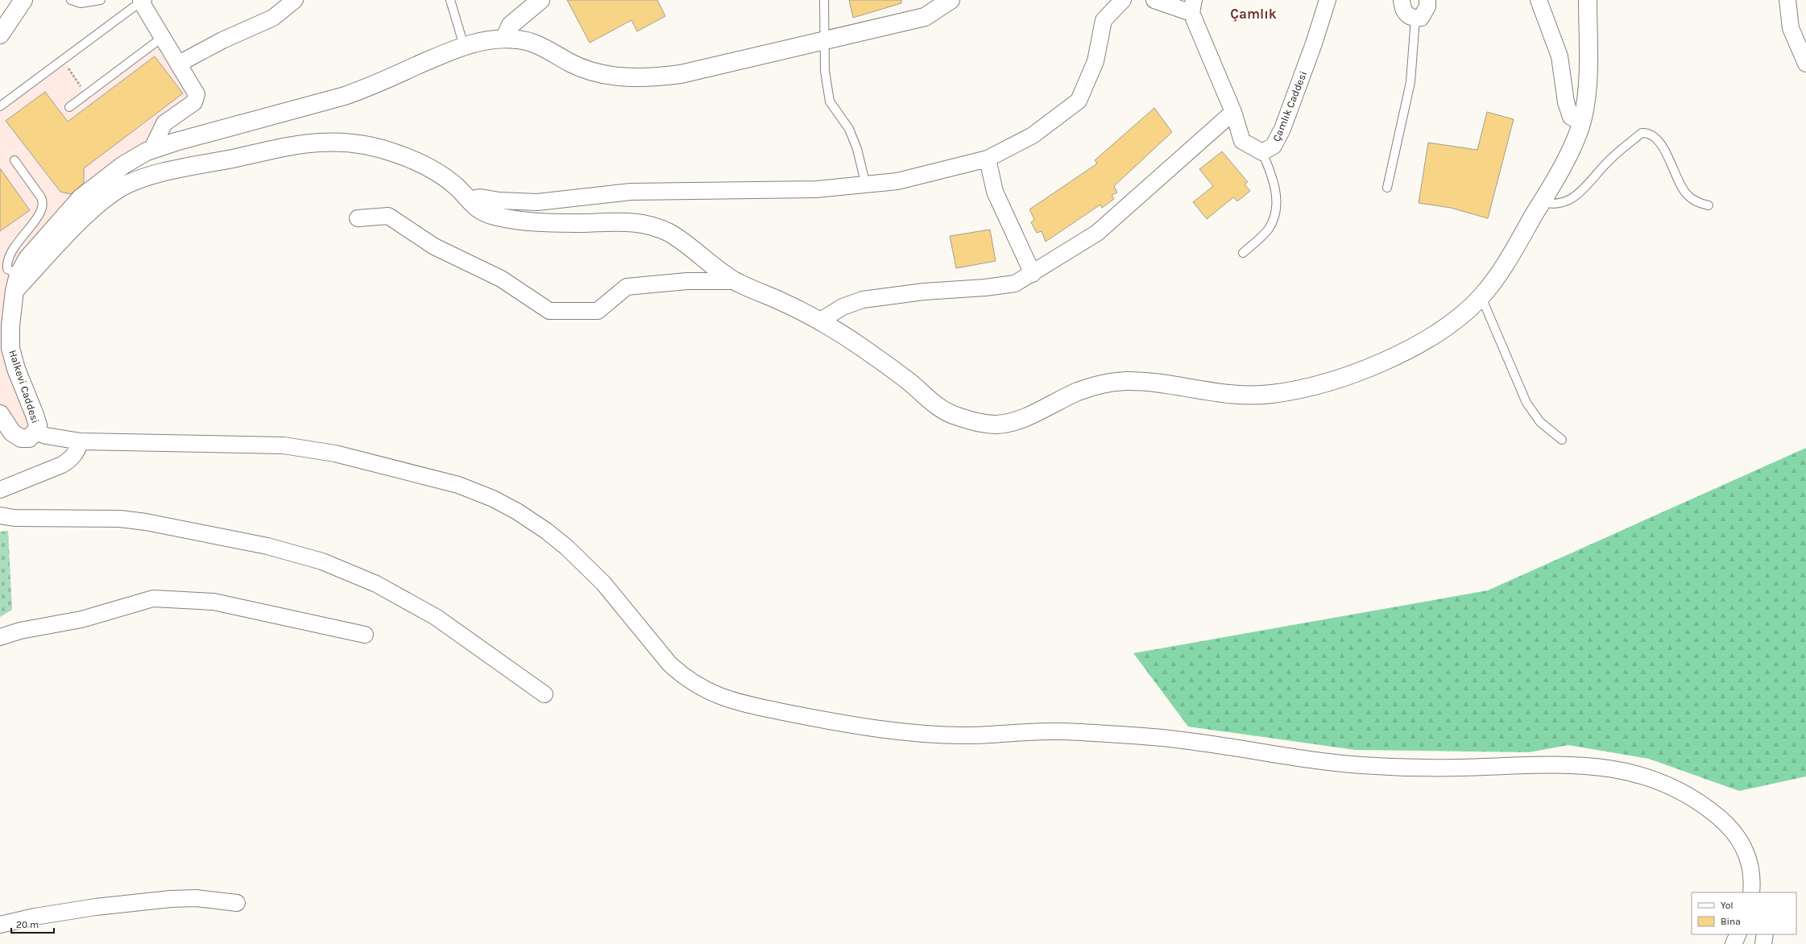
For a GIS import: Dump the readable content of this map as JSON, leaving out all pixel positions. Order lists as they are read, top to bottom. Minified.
{"streets":{"street":["Çamlık Caddesi","Halkevi Caddesi"]},"districts":["Çamlık"],"legend":["Yol","Bina"],"scale_bar":"20 m"}
